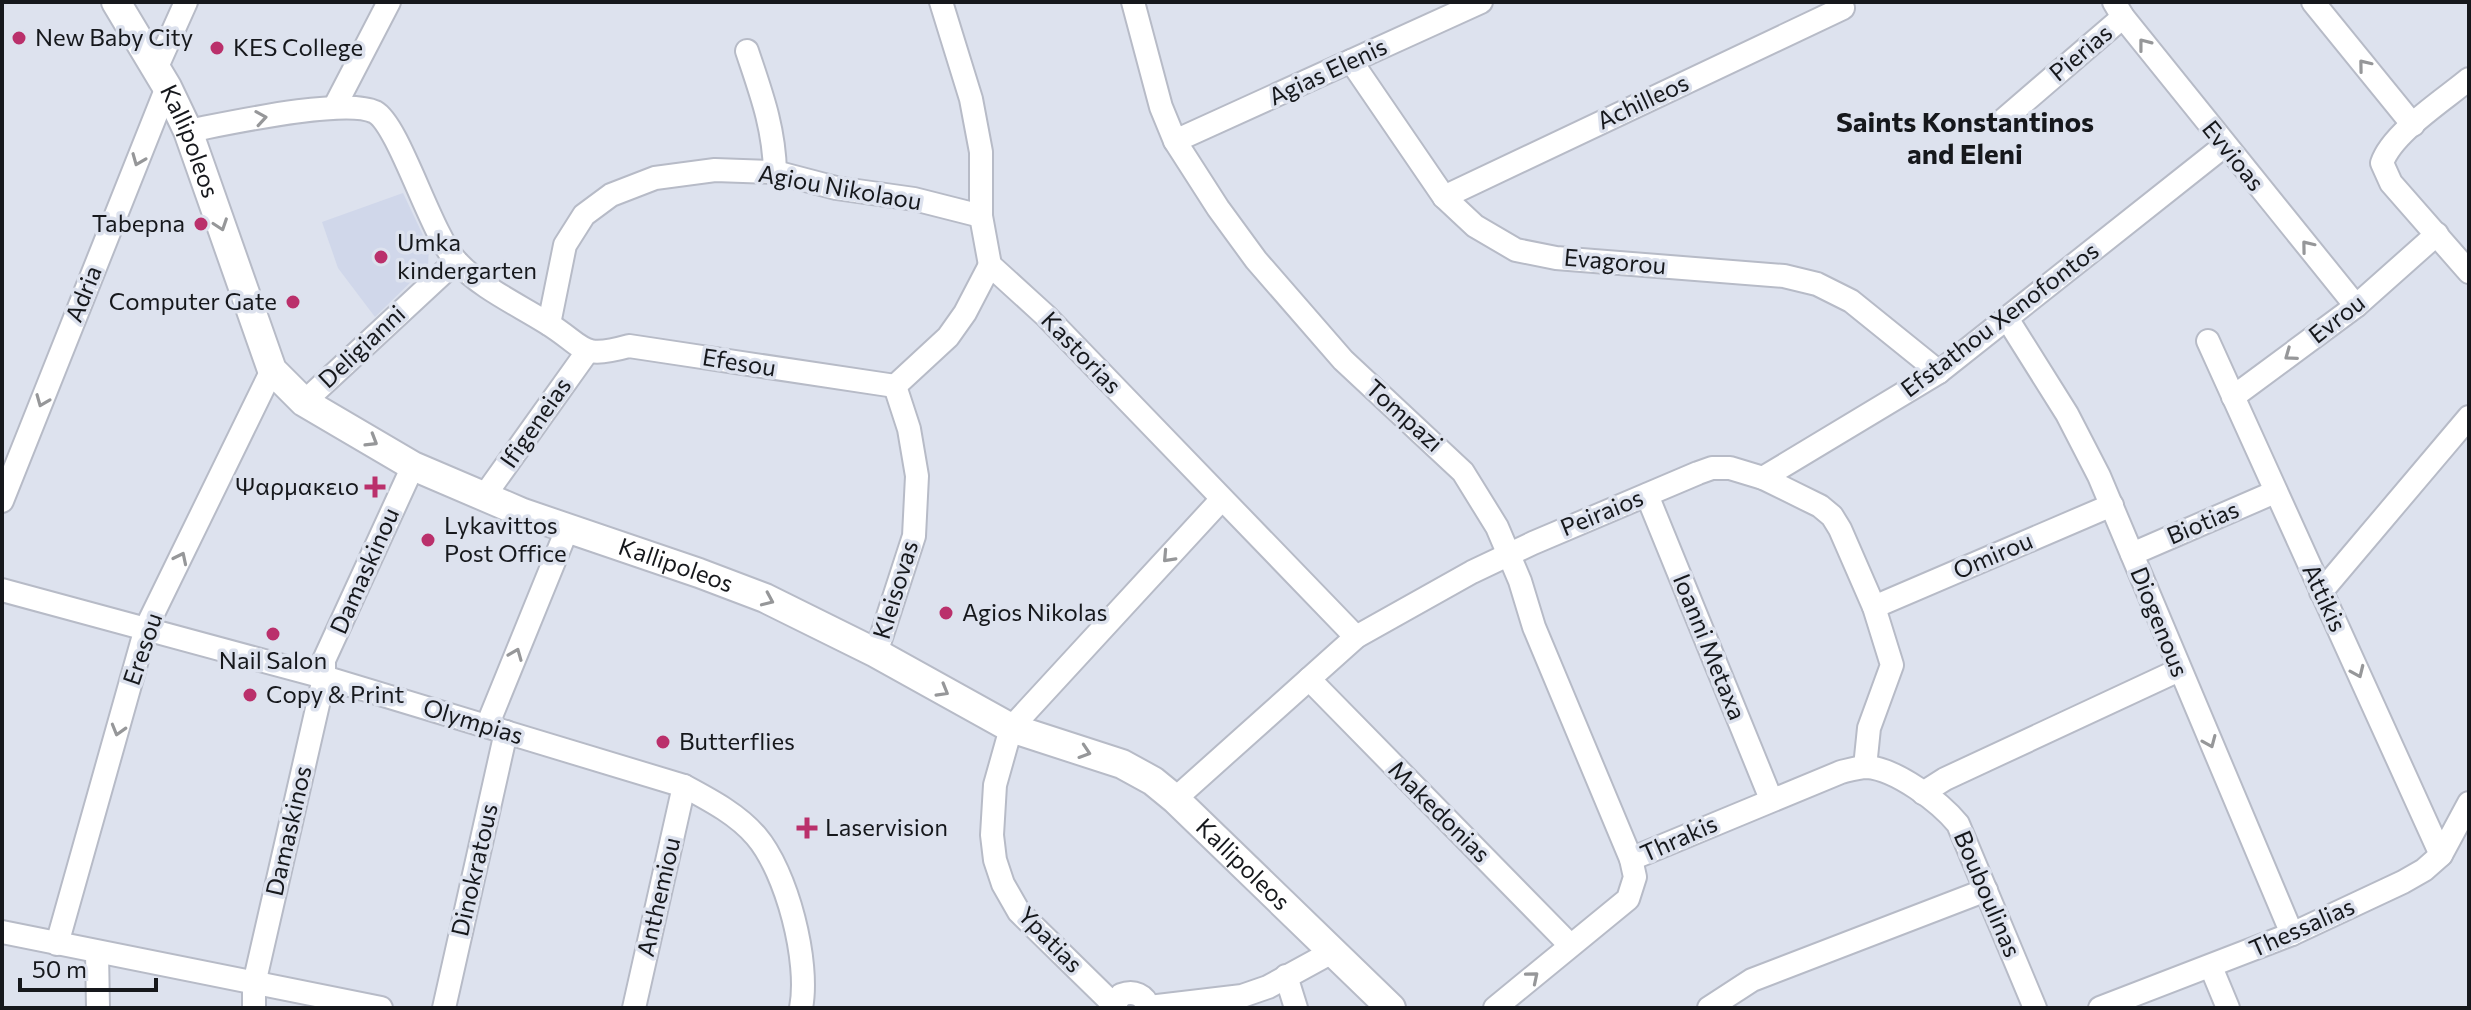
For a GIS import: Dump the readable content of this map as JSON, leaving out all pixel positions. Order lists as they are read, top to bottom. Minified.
{"streets":{"main road":["Kallipoleos"],"street":["Pierias","Agias Elenis","Achilleos","Evvioas","Agiou Nikolaou","Evagorou","Adria","Evrou","Efstathou Xenofontos","Deligianni","Kastorias","Efesou","Tompazi","Ifigeneias","Peiraios","Biotias","Omirou","Damaskinou","Kleisovas","Attikis","Diogenous","Ioanni Metaxa","Eresou","Olympias","Makedonias","Damaskinos","Thrakis","Dinokratous","Bouboulinas","Anthemiou","Thessalias","Ypatias"]},"crossings":[["Pierias","Evvioas"],["Agias Elenis","Evagorou"],["Agias Elenis","Tompazi"],["Achilleos","Evagorou"],["Kallipoleos","Adria"],["Kallipoleos","Deligianni"],["Kallipoleos","Ifigeneias"],["Kallipoleos","Peiraios"],["Kallipoleos","Damaskinou"],["Kallipoleos","Kleisovas"],["Kallipoleos","Eresou"],["Kallipoleos","Dinokratous"],["Kallipoleos","Ypatias"],["Evvioas","Evrou"],["Evvioas","Efstathou Xenofontos"],["Evagorou","Efstathou Xenofontos"],["Evrou","Attikis"],["Efstathou Xenofontos","Peiraios"],["Efstathou Xenofontos","Diogenous"],["Kastorias","Peiraios"],["Efesou","Ifigeneias"],["Efesou","Kleisovas"],["Tompazi","Peiraios"],["Tompazi","Thrakis"],["Peiraios","Omirou"],["Peiraios","Ioanni Metaxa"],["Peiraios","Makedonias"],["Peiraios","Thrakis"],["Biotias","Attikis"],["Biotias","Diogenous"],["Omirou","Diogenous"],["Damaskinou","Olympias"],["Damaskinou","Damaskinos"],["Attikis","Thessalias"],["Diogenous","Thessalias"],["Ioanni Metaxa","Thrakis"],["Eresou","Olympias"],["Olympias","Damaskinos"],["Olympias","Dinokratous"],["Olympias","Anthemiou"],["Makedonias","Thrakis"]],"one_way":["Kallipoleos","Adria","Attikis","Diogenous","Dinokratous"],"districts":["Saints Konstantinos and Eleni"],"places":{"other":["New Baby City","KES College","Tabepna","Umka kindergarten","Computer Gate","Lykavittos Post Office","Agios Nikolas","Nail Salon","Copy & Print","Butterflies"],"health":["Ψαρμακειο","Laservision"]},"scale_bar":"50 m"}
